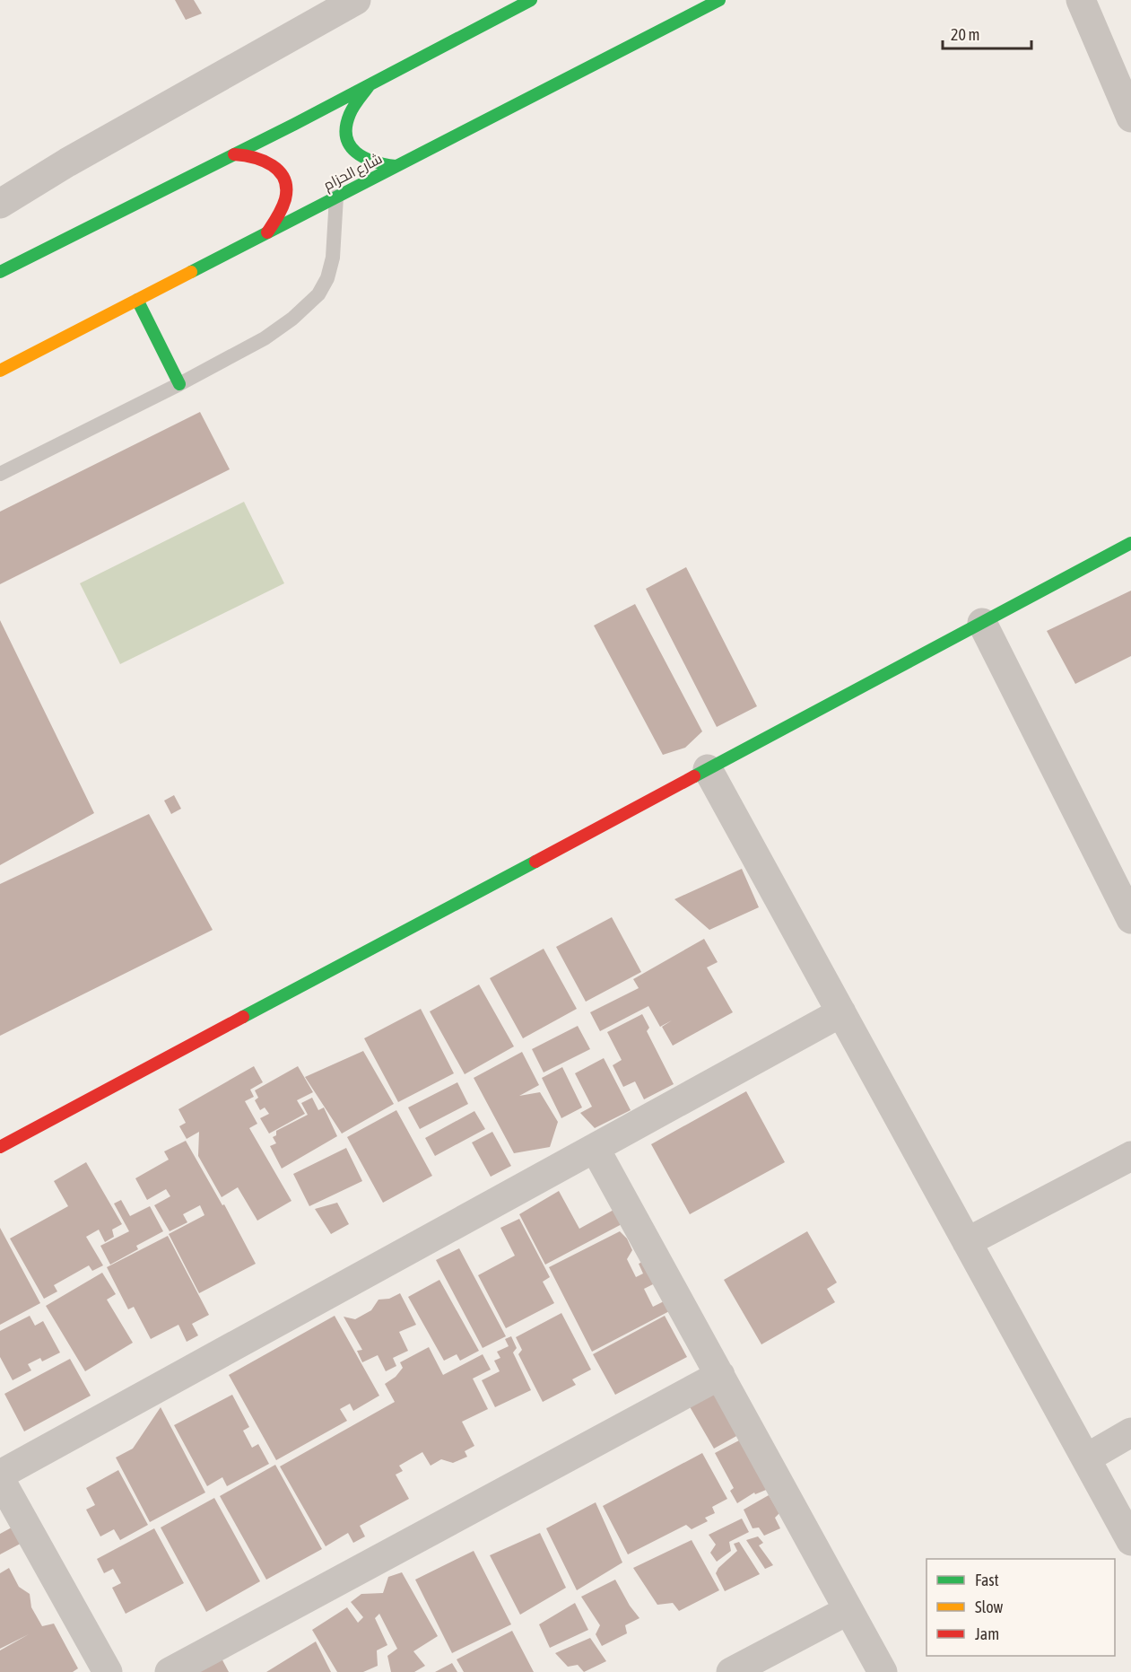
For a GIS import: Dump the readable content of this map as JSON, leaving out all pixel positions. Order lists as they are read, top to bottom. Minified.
{"streets":{"main road":["شارع الحزام"]},"legend":["Fast","Slow","Jam"],"scale_bar":"20 m"}
